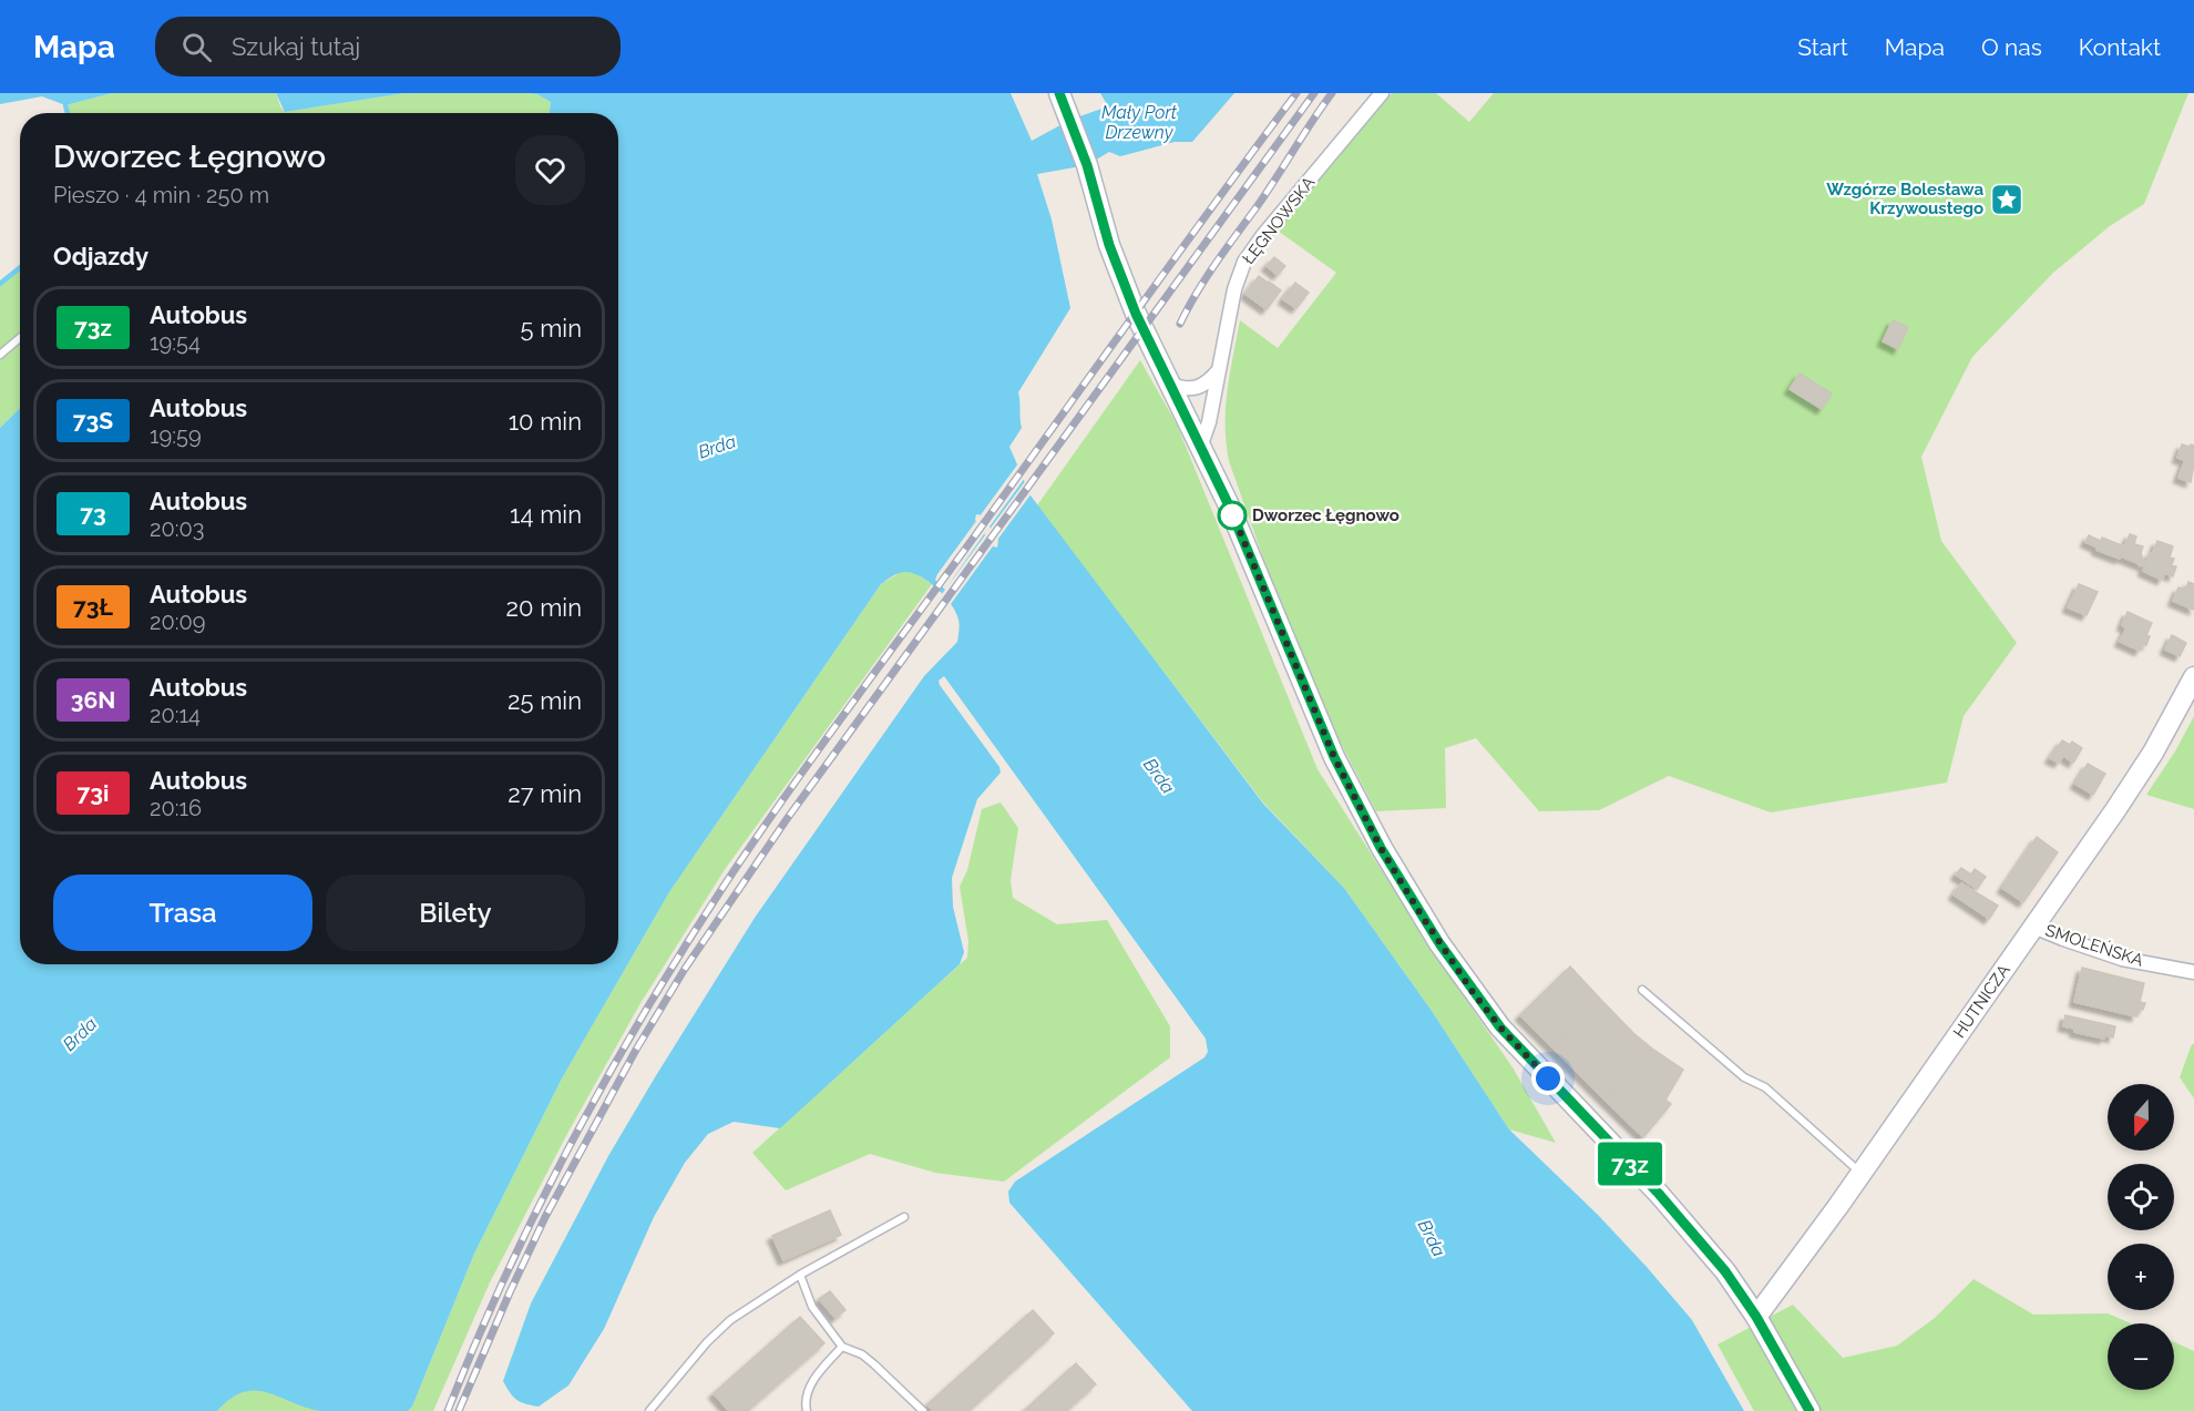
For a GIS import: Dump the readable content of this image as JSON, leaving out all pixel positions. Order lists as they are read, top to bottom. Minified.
{"streets":{"street":["ŁĘGNOWSKA","SMOLEŃSKA","HUTNICZA"]},"crossings":[["SMOLEŃSKA","HUTNICZA"]],"water":["Mały Port Drzewny","Brda"],"places":{"place":["Wzgórze Bolesława Krzywoustego"],"other":["Dworzec Łęgnowo"]},"lines":["bus line 73z"],"north":"bottom","page":{"header":"Mapa","search":"Szukaj tutaj","nav":["Start","Mapa","O nas","Kontakt"],"on_map":"73z","heading":[["Dworzec Łęgnowo","Pieszo · 4 min · 250 m"],"Odjazdy"],"list":[{"mark":"73z","name":"Autobus","note":"19:54","value":"5 min"},{"mark":"73S","name":"Autobus","note":"19:59","value":"10 min"},{"mark":"73","name":"Autobus","note":"20:03","value":"14 min"},{"mark":"73Ł","name":"Autobus","note":"20:09","value":"20 min"},{"mark":"36N","name":"Autobus","note":"20:14","value":"25 min"},{"mark":"73i","name":"Autobus","note":"20:16","value":"27 min"}],"buttons":["Trasa","Bilety"],"map_buttons":["+","−"]}}
